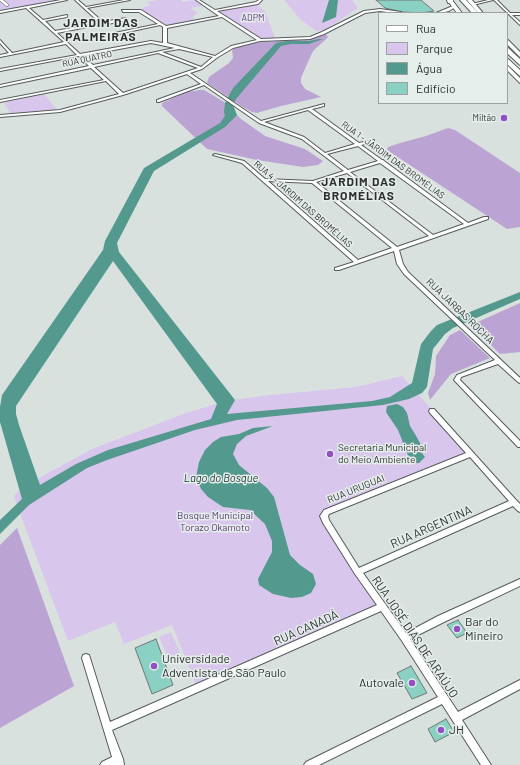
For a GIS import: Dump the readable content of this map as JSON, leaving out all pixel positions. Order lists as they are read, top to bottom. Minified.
{"streets":{"street":["RUA QUATRO","RUA 1 - JARDIM DAS BROMÉLIAS","RUA 4 - JARDIM DAS BROMÉLIAS","RUA JARBAS ROCHA","RUA URUGUAI","RUA ARGENTINA","RUA CANADÁ","RUA JOSÉ DIAS DE ARAÚJO"]},"crossings":[["RUA URUGUAI","RUA JOSÉ DIAS DE ARAÚJO"],["RUA ARGENTINA","RUA JOSÉ DIAS DE ARAÚJO"],["RUA CANADÁ","RUA JOSÉ DIAS DE ARAÚJO"]],"districts":["JARDIM DAS PALMEIRAS","JARDIM DAS BROMÉLIAS"],"water":["Lago do Bosque"],"parks":["ADPM","Bosque Municipal Torazo Okamoto"],"places":["Miltão","Secretaria Municipal do Meio Ambiente","Bar do Mineiro","Universidade Adventista de São Paulo","Autovale","JH"],"legend":["Rua","Parque","Água","Edifício"]}
